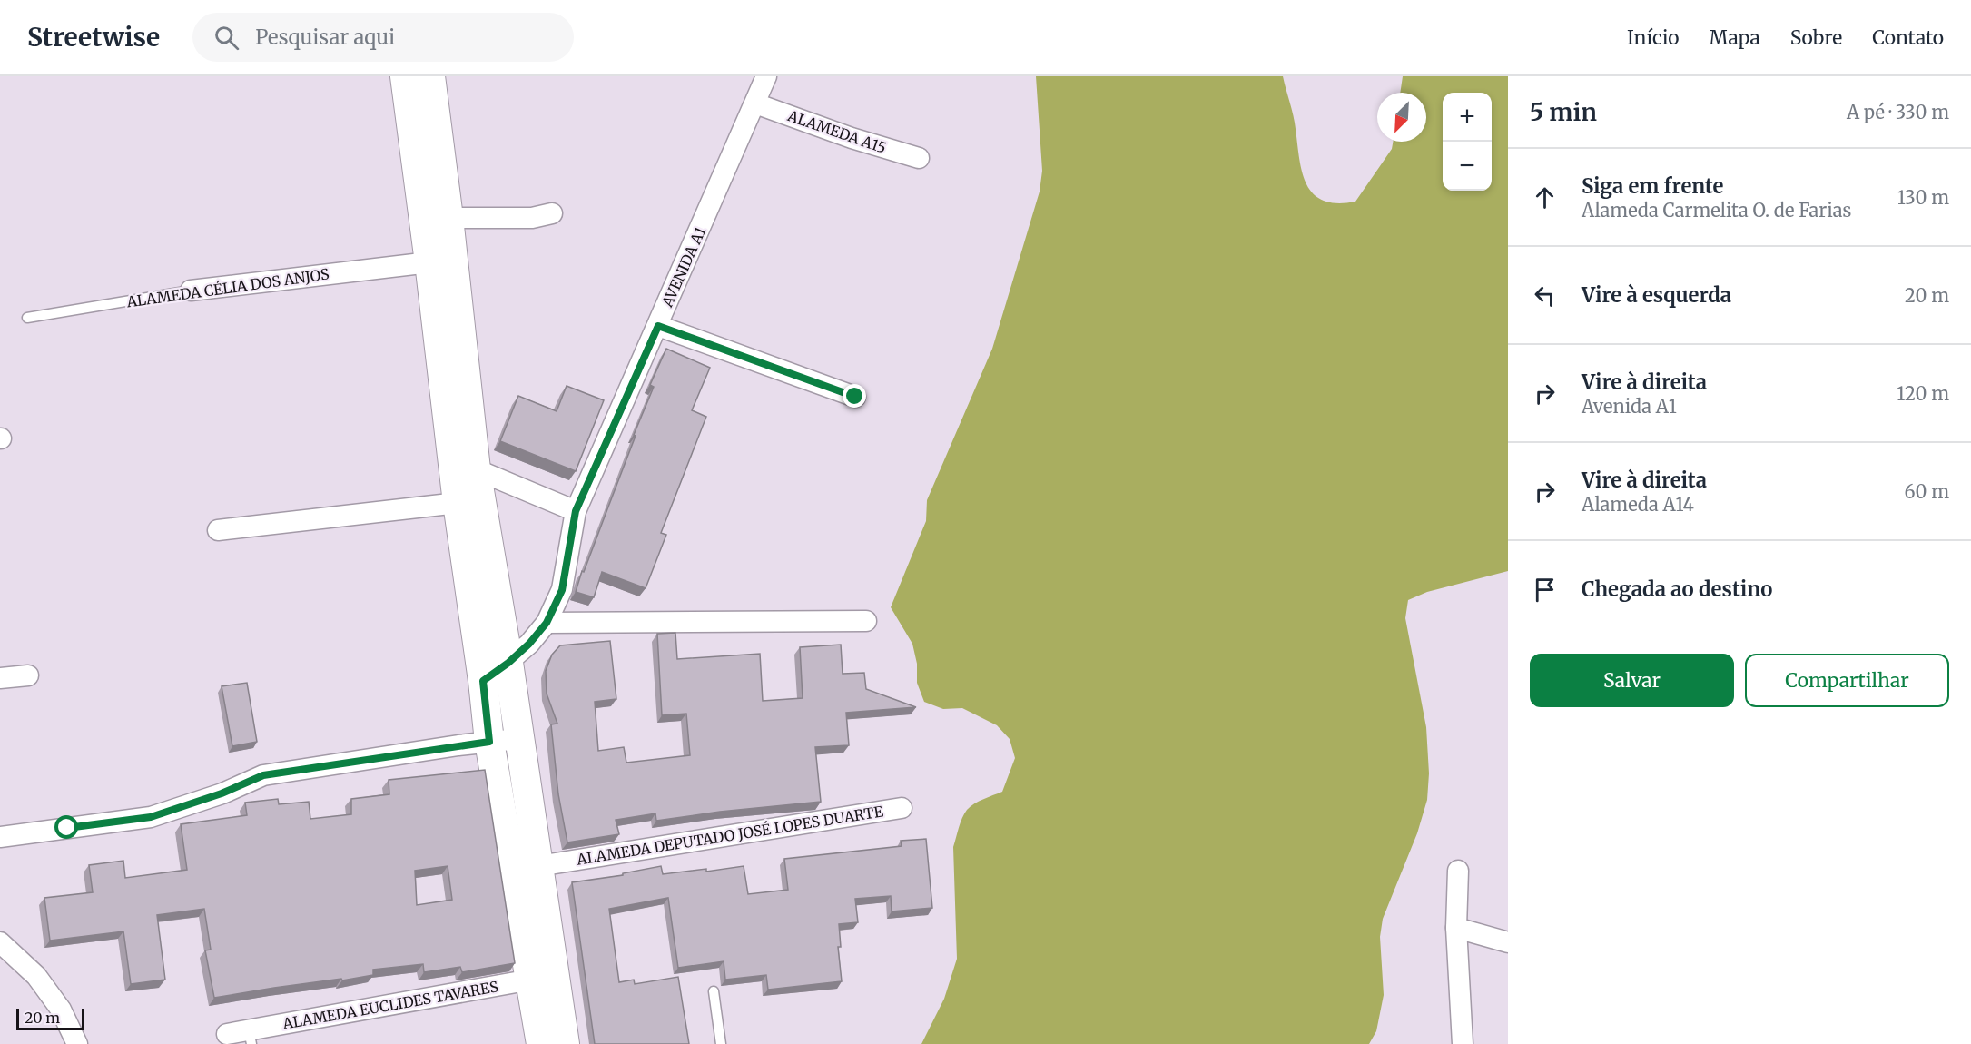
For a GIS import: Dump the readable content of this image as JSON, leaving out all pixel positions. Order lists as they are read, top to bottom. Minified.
{"streets":{"street":["ALAMEDA A15","AVENIDA A1","ALAMEDA CÉLIA DOS ANJOS","ALAMEDA DEPUTADO JOSÉ LOPES DUARTE","ALAMEDA EUCLIDES TAVARES"]},"crossings":[["ALAMEDA A15","AVENIDA A1"]],"scale_bar":"20 m","north":"bottom left","page":{"header":"Streetwise","search":"Pesquisar aqui","nav":["Início","Mapa","Sobre","Contato"],"heading":["5 min","A pé · 330 m"],"map_buttons":["+","−"],"list":[["Siga em frente","Alameda Carmelita O. de Farias","130 m"],["Vire à esquerda","20 m"],["Vire à direita","Avenida A1","120 m"],["Vire à direita","Alameda A14","60 m"],"Chegada ao destino"],"buttons":["Salvar","Compartilhar"],"scale":"20 m"}}
